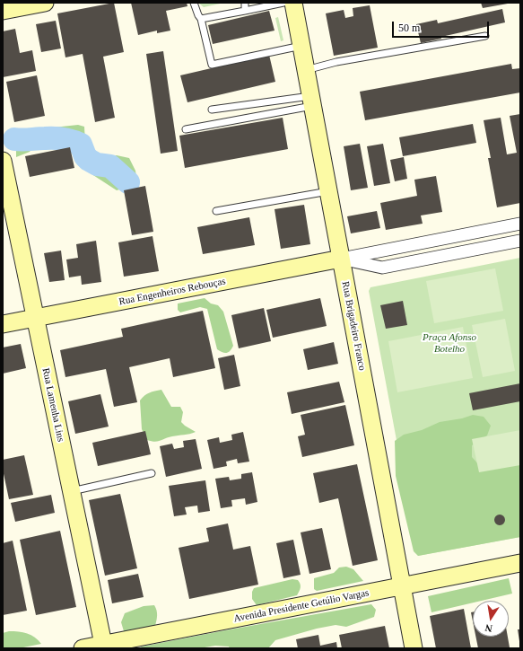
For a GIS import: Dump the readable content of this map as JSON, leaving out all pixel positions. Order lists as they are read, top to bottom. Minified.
{"streets":{"main road":["Rua Engenheiros Rebouças","Rua Brigadeiro Franco","Rua Lamenha Lins","Avenida Presidente Getúlio Vargas"]},"crossings":[["Rua Engenheiros Rebouças","Rua Brigadeiro Franco"],["Rua Engenheiros Rebouças","Rua Lamenha Lins"],["Rua Brigadeiro Franco","Avenida Presidente Getúlio Vargas"],["Rua Lamenha Lins","Avenida Presidente Getúlio Vargas"]],"parks":["Praça Afonso Botelho"],"scale_bar":"50 m","north":"bottom"}
